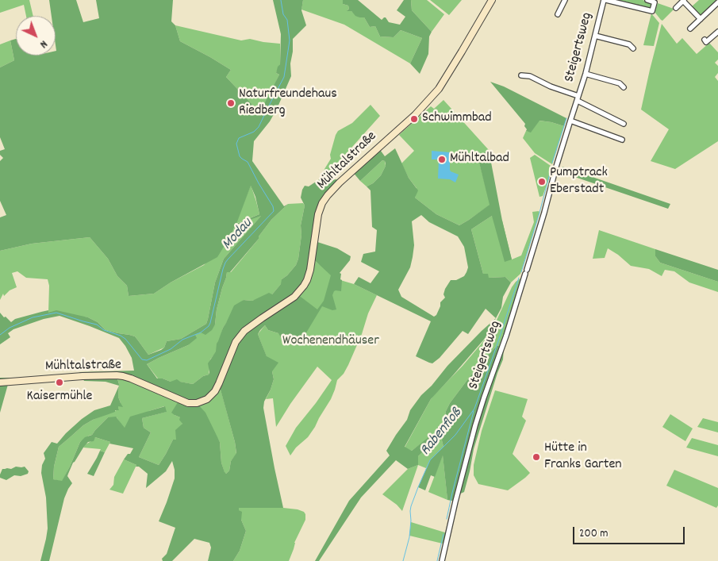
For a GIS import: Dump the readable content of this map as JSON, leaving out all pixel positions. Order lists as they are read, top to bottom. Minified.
{"streets":{"street":["Steigertsweg","Mühltalstraße"]},"water":["Modau","Rabenfloß"],"parks":["Wochenendhäuser"],"places":["Naturfreundehaus Riedberg","Schwimmbad","Mühltalbad","Pumptrack Eberstadt","Kaisermühle","Hütte in Franks Garten"],"scale_bar":"200 m","north":"bottom right"}
